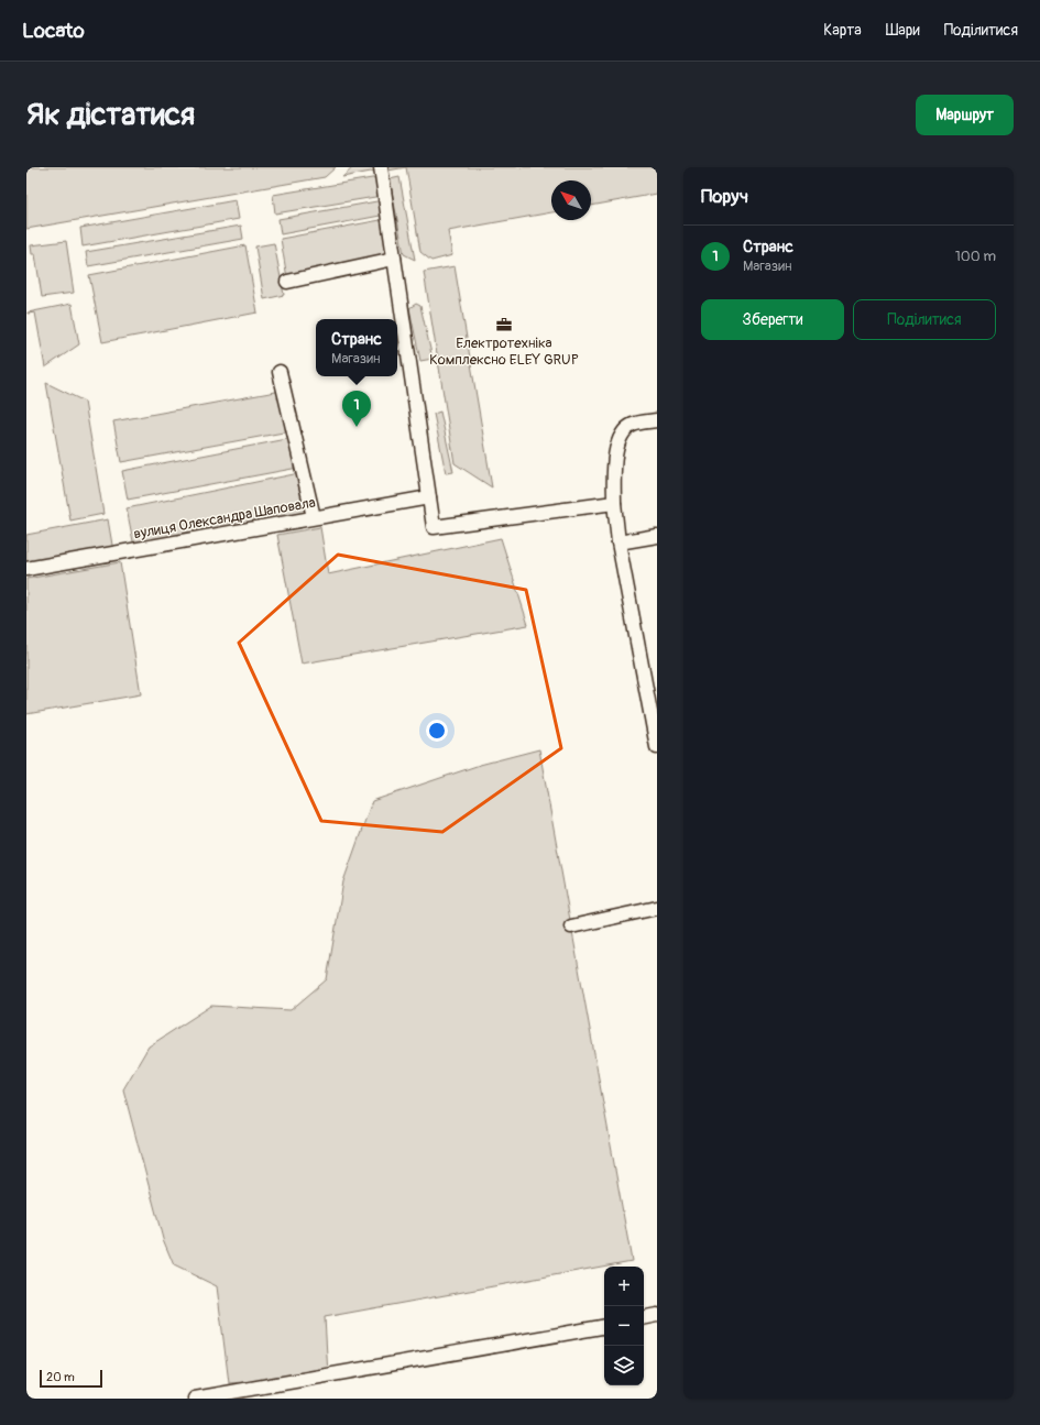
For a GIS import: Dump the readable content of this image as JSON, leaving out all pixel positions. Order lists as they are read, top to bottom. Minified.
{"streets":{"lane":["вулиця Олександра Шаповала"]},"places":{"office":["Електротехніка Комплексно ELEY GRUP"]},"scale_bar":"20 m","north":"top left","page":{"header":"Locato","nav":["Карта","Шари","Поділитися"],"buttons":["Маршрут",["Зберегти","Поділитися"]],"title":"Як дістатися","heading":"Поруч","list":[{"mark":"1","name":"Странс","note":"Магазин","value":"100 m"}],"popup":["Странс","Магазин"],"pins":"1","map_buttons":["+","−"],"scale":"20 m"}}
